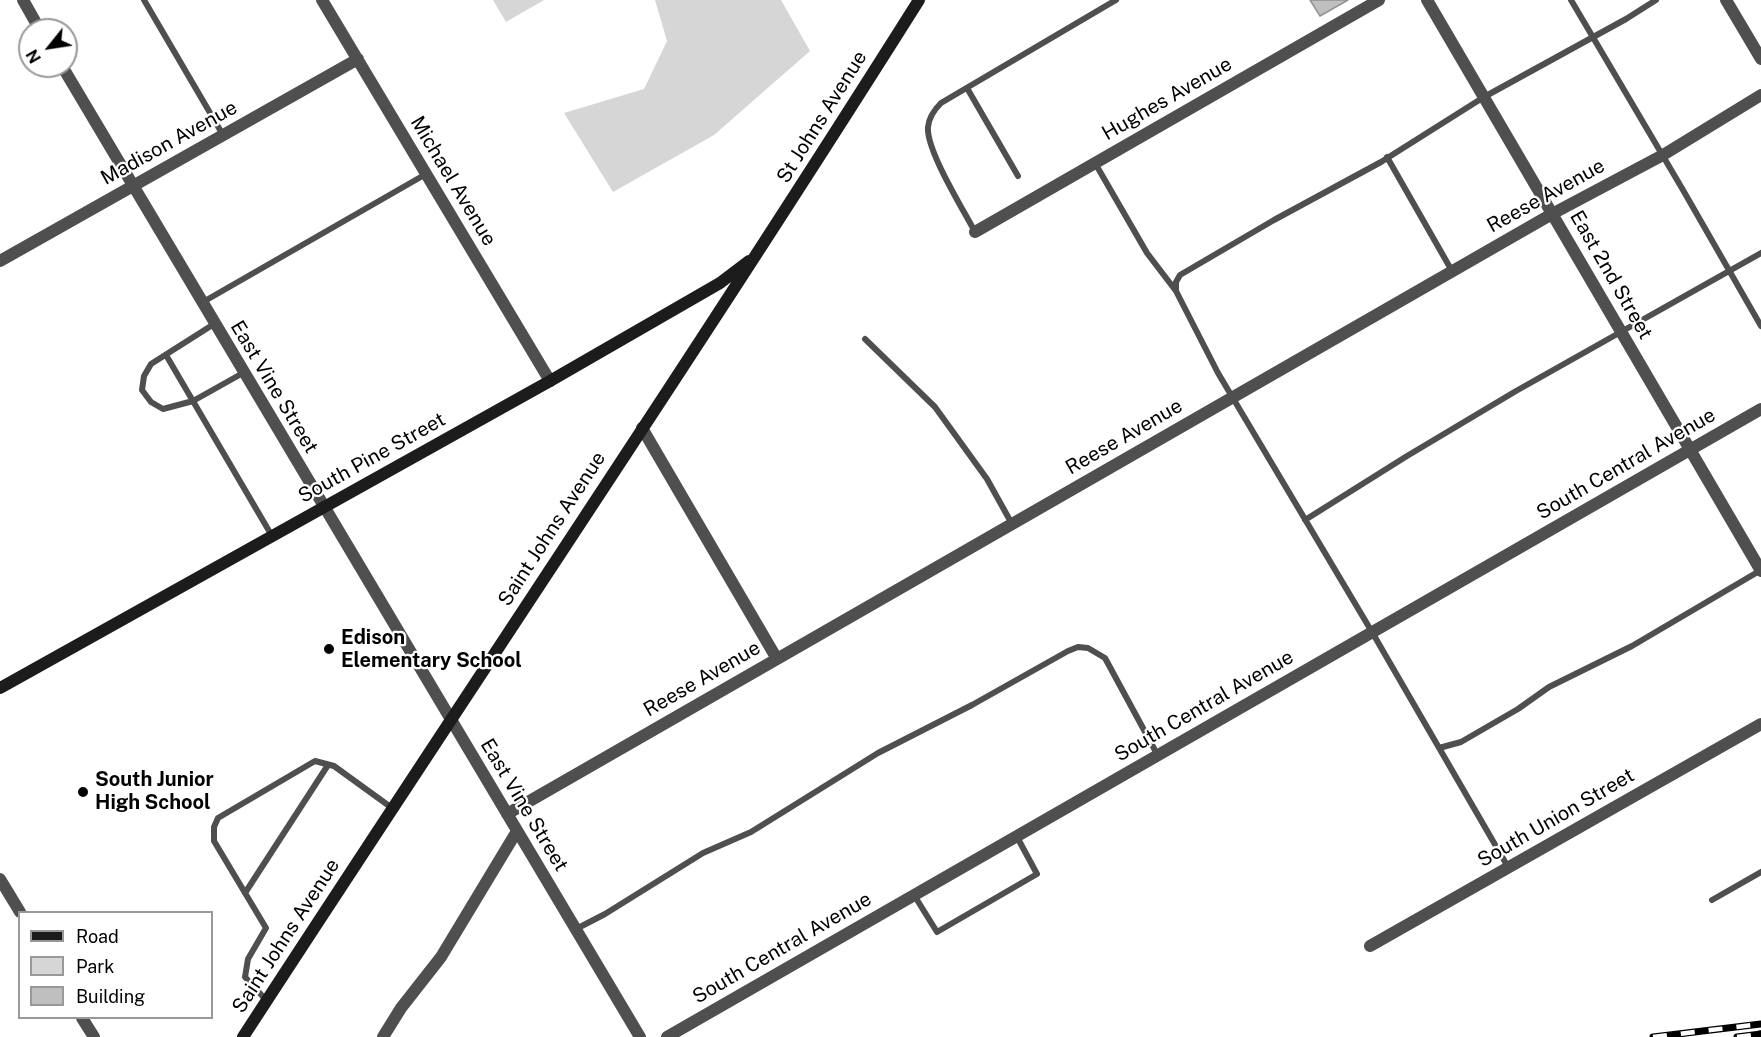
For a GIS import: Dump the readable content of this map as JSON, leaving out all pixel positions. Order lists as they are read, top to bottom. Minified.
{"streets":{"main road":["St Johns Avenue","South Pine Street","Saint Johns Avenue"],"street":["Hughes Avenue","Madison Avenue","Michael Avenue","Reese Avenue","East 2nd Street","East Vine Street","South Central Avenue","South Union Street"]},"crossings":[["St Johns Avenue","South Pine Street"],["St Johns Avenue","Saint Johns Avenue"],["Madison Avenue","Michael Avenue"],["Madison Avenue","East Vine Street"],["Michael Avenue","South Pine Street"],["Reese Avenue","East 2nd Street"],["Reese Avenue","East Vine Street"],["East 2nd Street","South Central Avenue"],["East Vine Street","South Pine Street"],["East Vine Street","Saint Johns Avenue"],["South Pine Street","Saint Johns Avenue"]],"places":["Edison Elementary School","South Junior High School"],"legend":["Road","Park","Building"],"north":"bottom left"}
